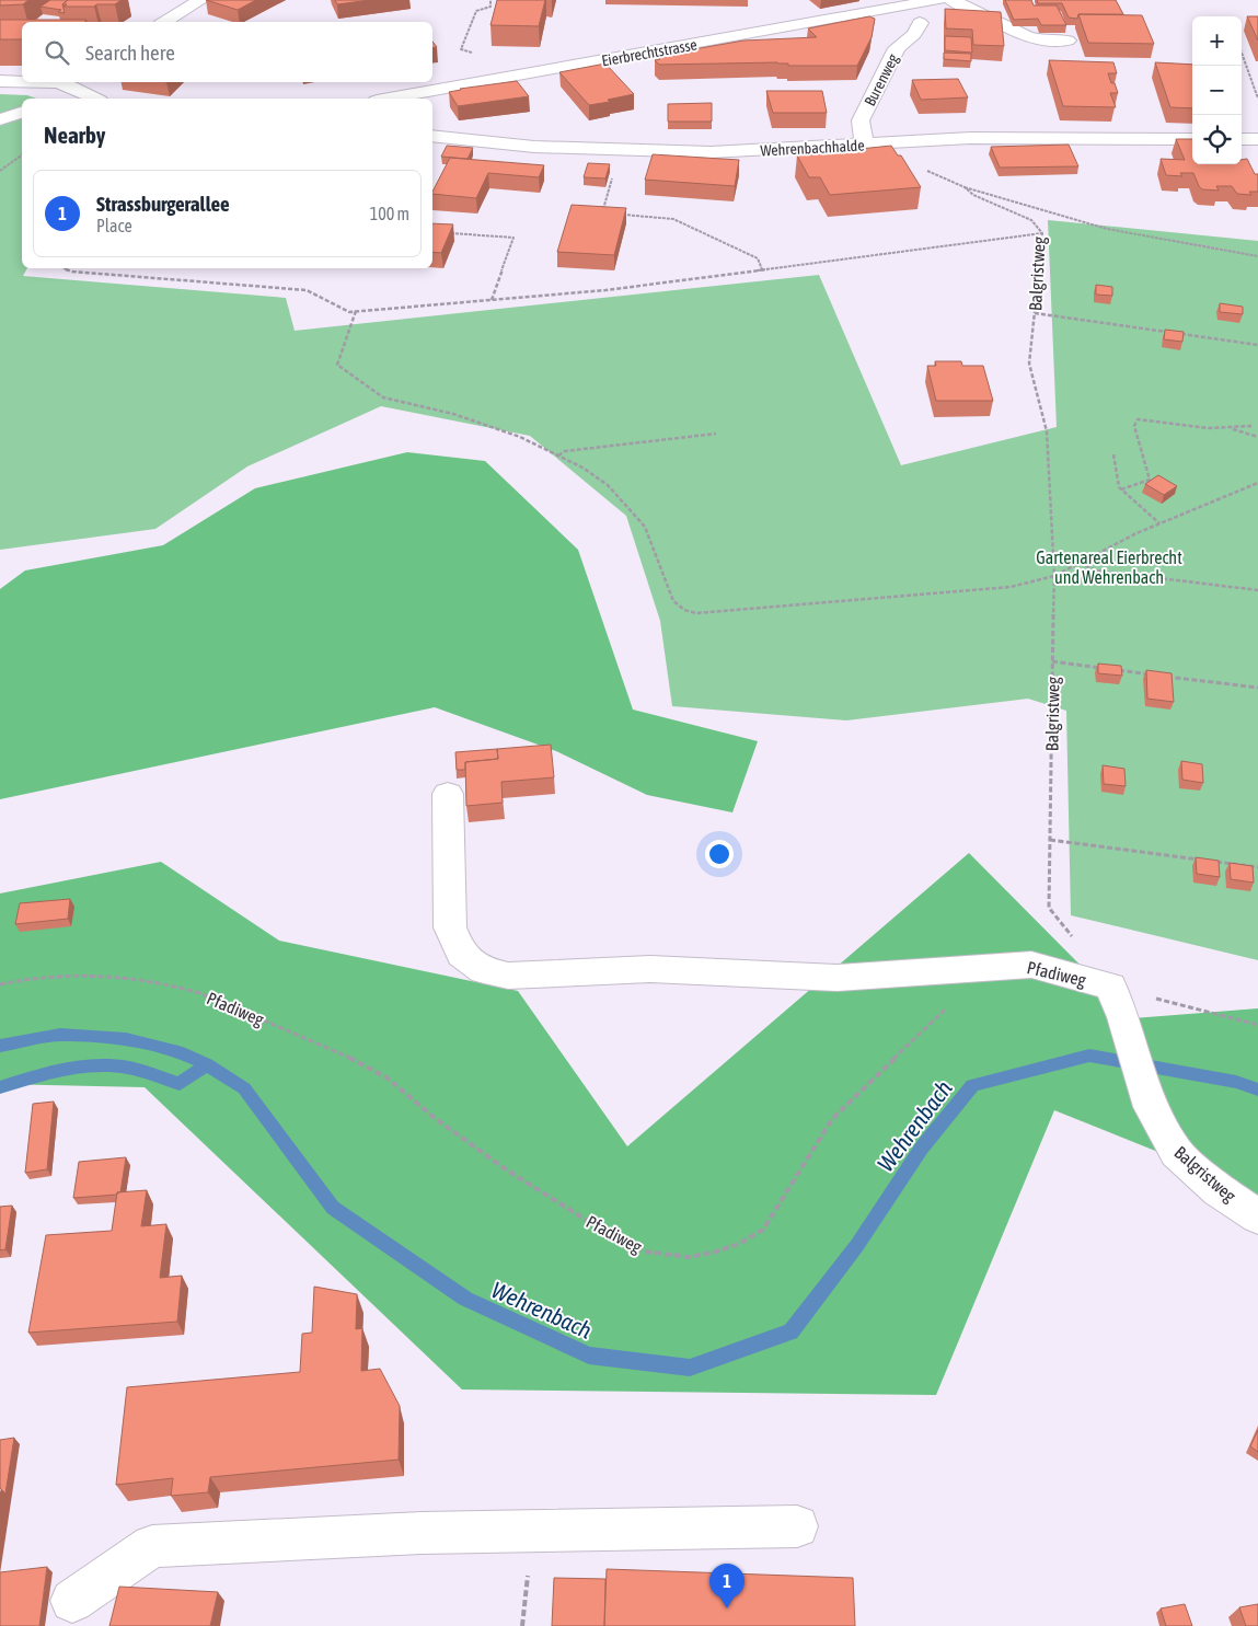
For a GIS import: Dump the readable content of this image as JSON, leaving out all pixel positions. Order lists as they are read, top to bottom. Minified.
{"streets":{"street":["Eierbrechtstrasse","Burenweg","Wehrenbachhalde","Balgristweg","Pfadiweg"]},"crossings":[["Burenweg","Wehrenbachhalde"],["Balgristweg","Pfadiweg"]],"water":["Wehrenbach"],"parks":["Gartenareal Eierbrecht und Wehrenbach"],"page":{"map_buttons":["+","−"],"search":"Search here","heading":"Nearby","list":[{"mark":"1","name":"Strassburgerallee","note":"Place","value":"100 m"}],"pins":"1"}}
